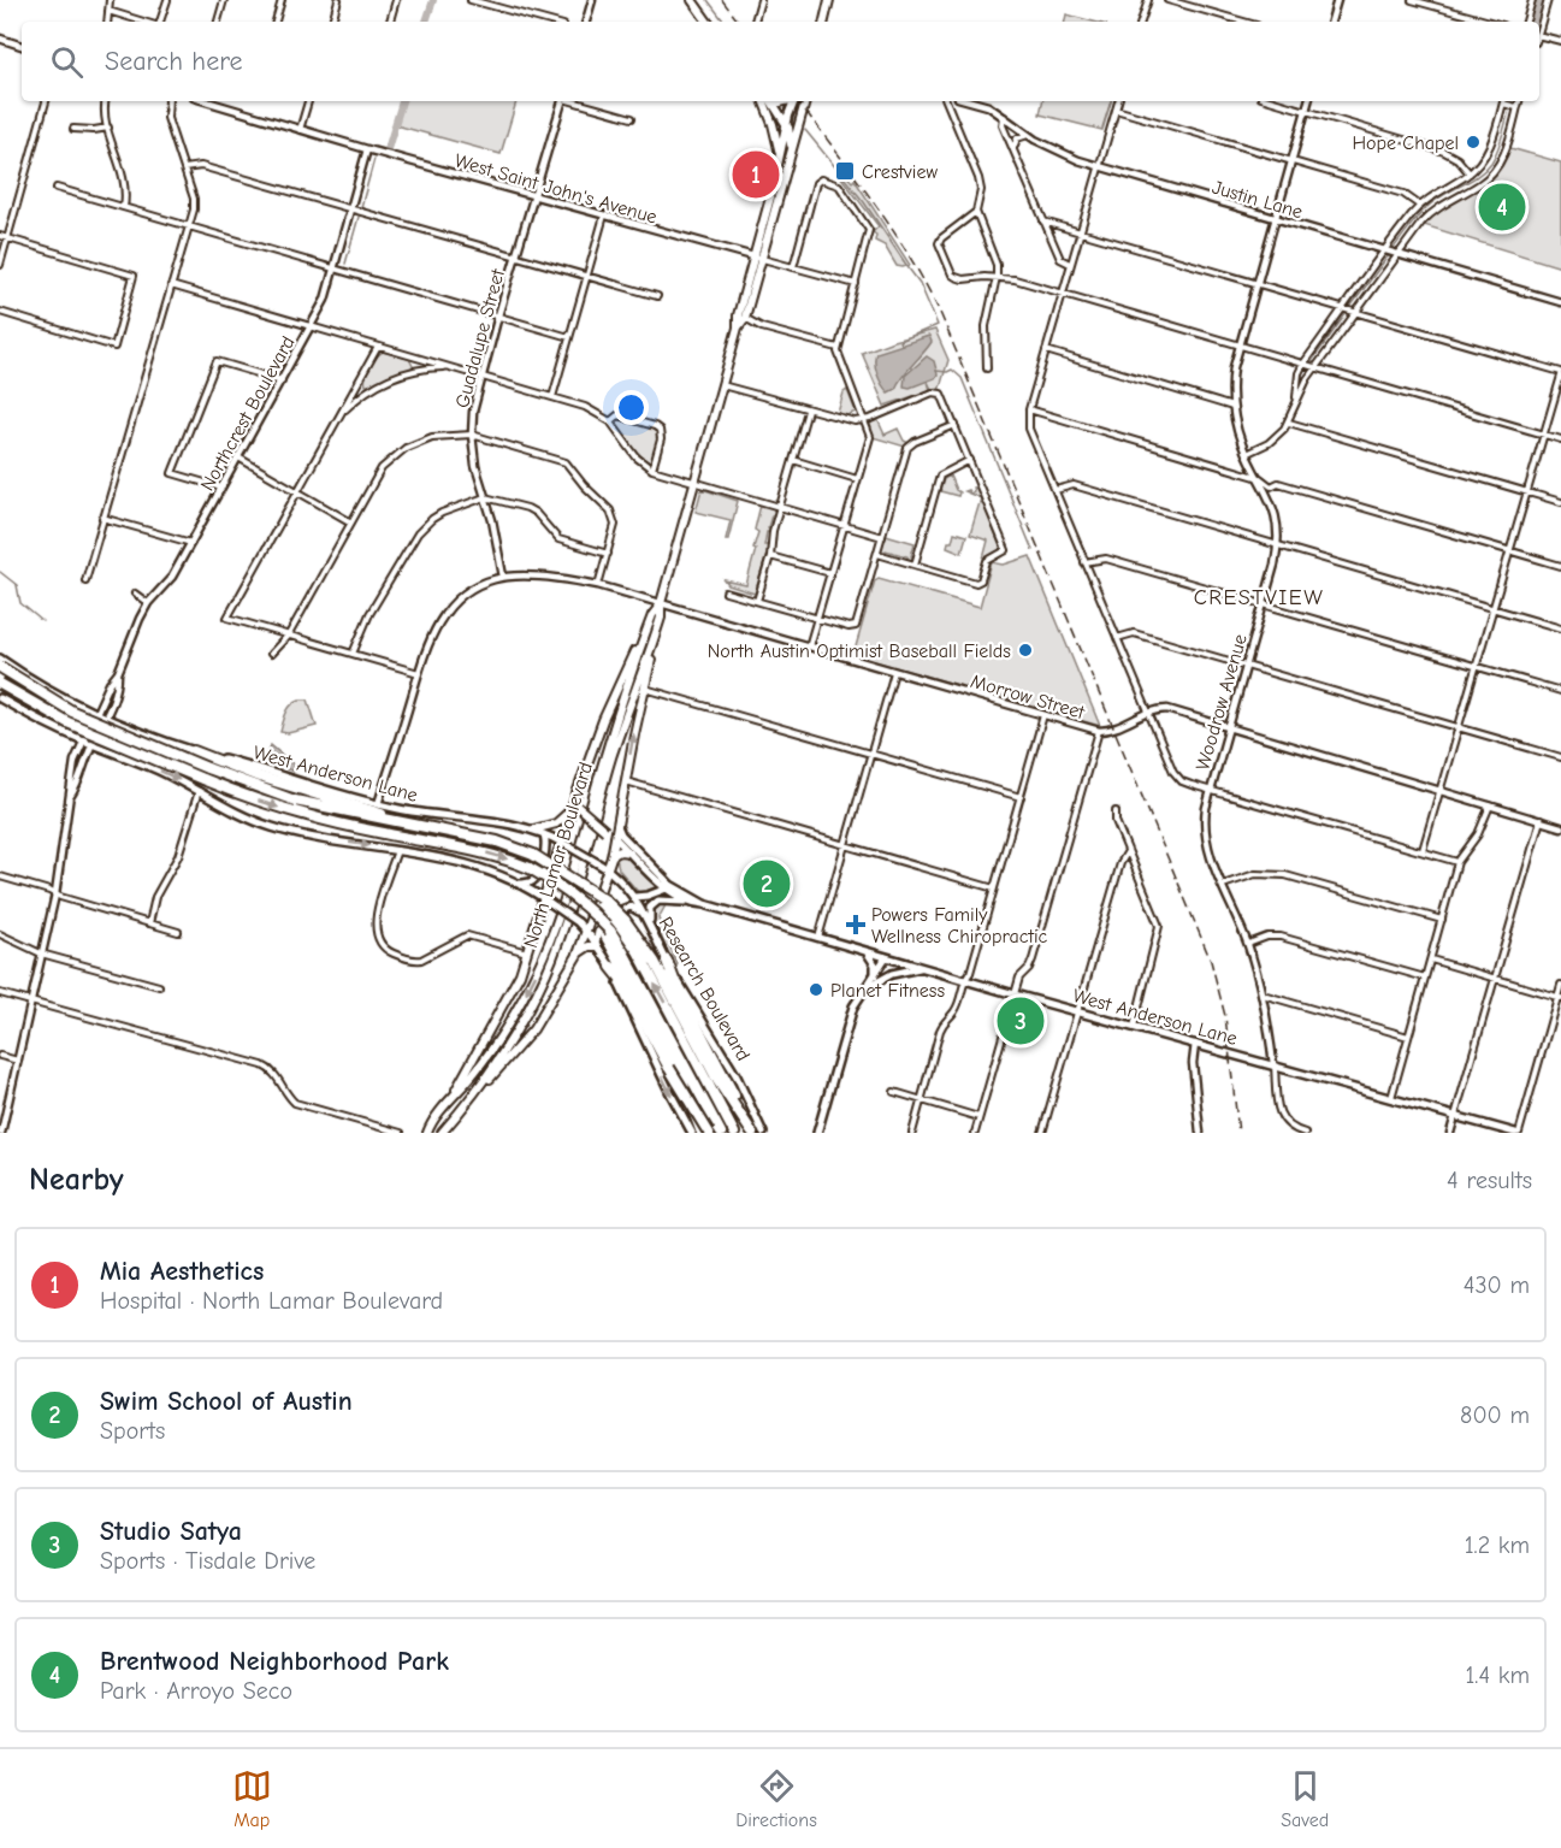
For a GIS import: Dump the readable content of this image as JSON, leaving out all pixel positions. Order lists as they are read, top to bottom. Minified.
{"streets":{"main road":["West Anderson Lane","North Lamar Boulevard","Research Boulevard"],"street":["West Saint John's Avenue","Justin Lane","Guadalupe Street","Northcrest Boulevard","Morrow Street","Woodrow Avenue"]},"crossings":[["West Saint John's Avenue","Guadalupe Street"],["West Saint John's Avenue","Northcrest Boulevard"],["West Saint John's Avenue","North Lamar Boulevard"],["Justin Lane","Woodrow Avenue"],["Guadalupe Street","Morrow Street"],["Northcrest Boulevard","West Anderson Lane"],["Morrow Street","Woodrow Avenue"],["Morrow Street","North Lamar Boulevard"],["Woodrow Avenue","West Anderson Lane"],["West Anderson Lane","Research Boulevard"]],"districts":["CRESTVIEW"],"places":{"other":["Hope Chapel","North Austin Optimist Baseball Fields","Planet Fitness"],"transit":["Crestview"],"health":["Powers Family Wellness Chiropractic"]},"page":{"search":"Search here","pins":["1","4","2","3"],"heading":["Nearby","4 results"],"list":[{"mark":"1","name":"Mia Aesthetics","note":"Hospital · North Lamar Boulevard","value":"430 m"},{"mark":"2","name":"Swim School of Austin","note":"Sports","value":"800 m"},{"mark":"3","name":"Studio Satya","note":"Sports · Tisdale Drive","value":"1.2 km"},{"mark":"4","name":"Brentwood Neighborhood Park","note":"Park · Arroyo Seco","value":"1.4 km"}],"nav":["Map","Directions","Saved"]}}
